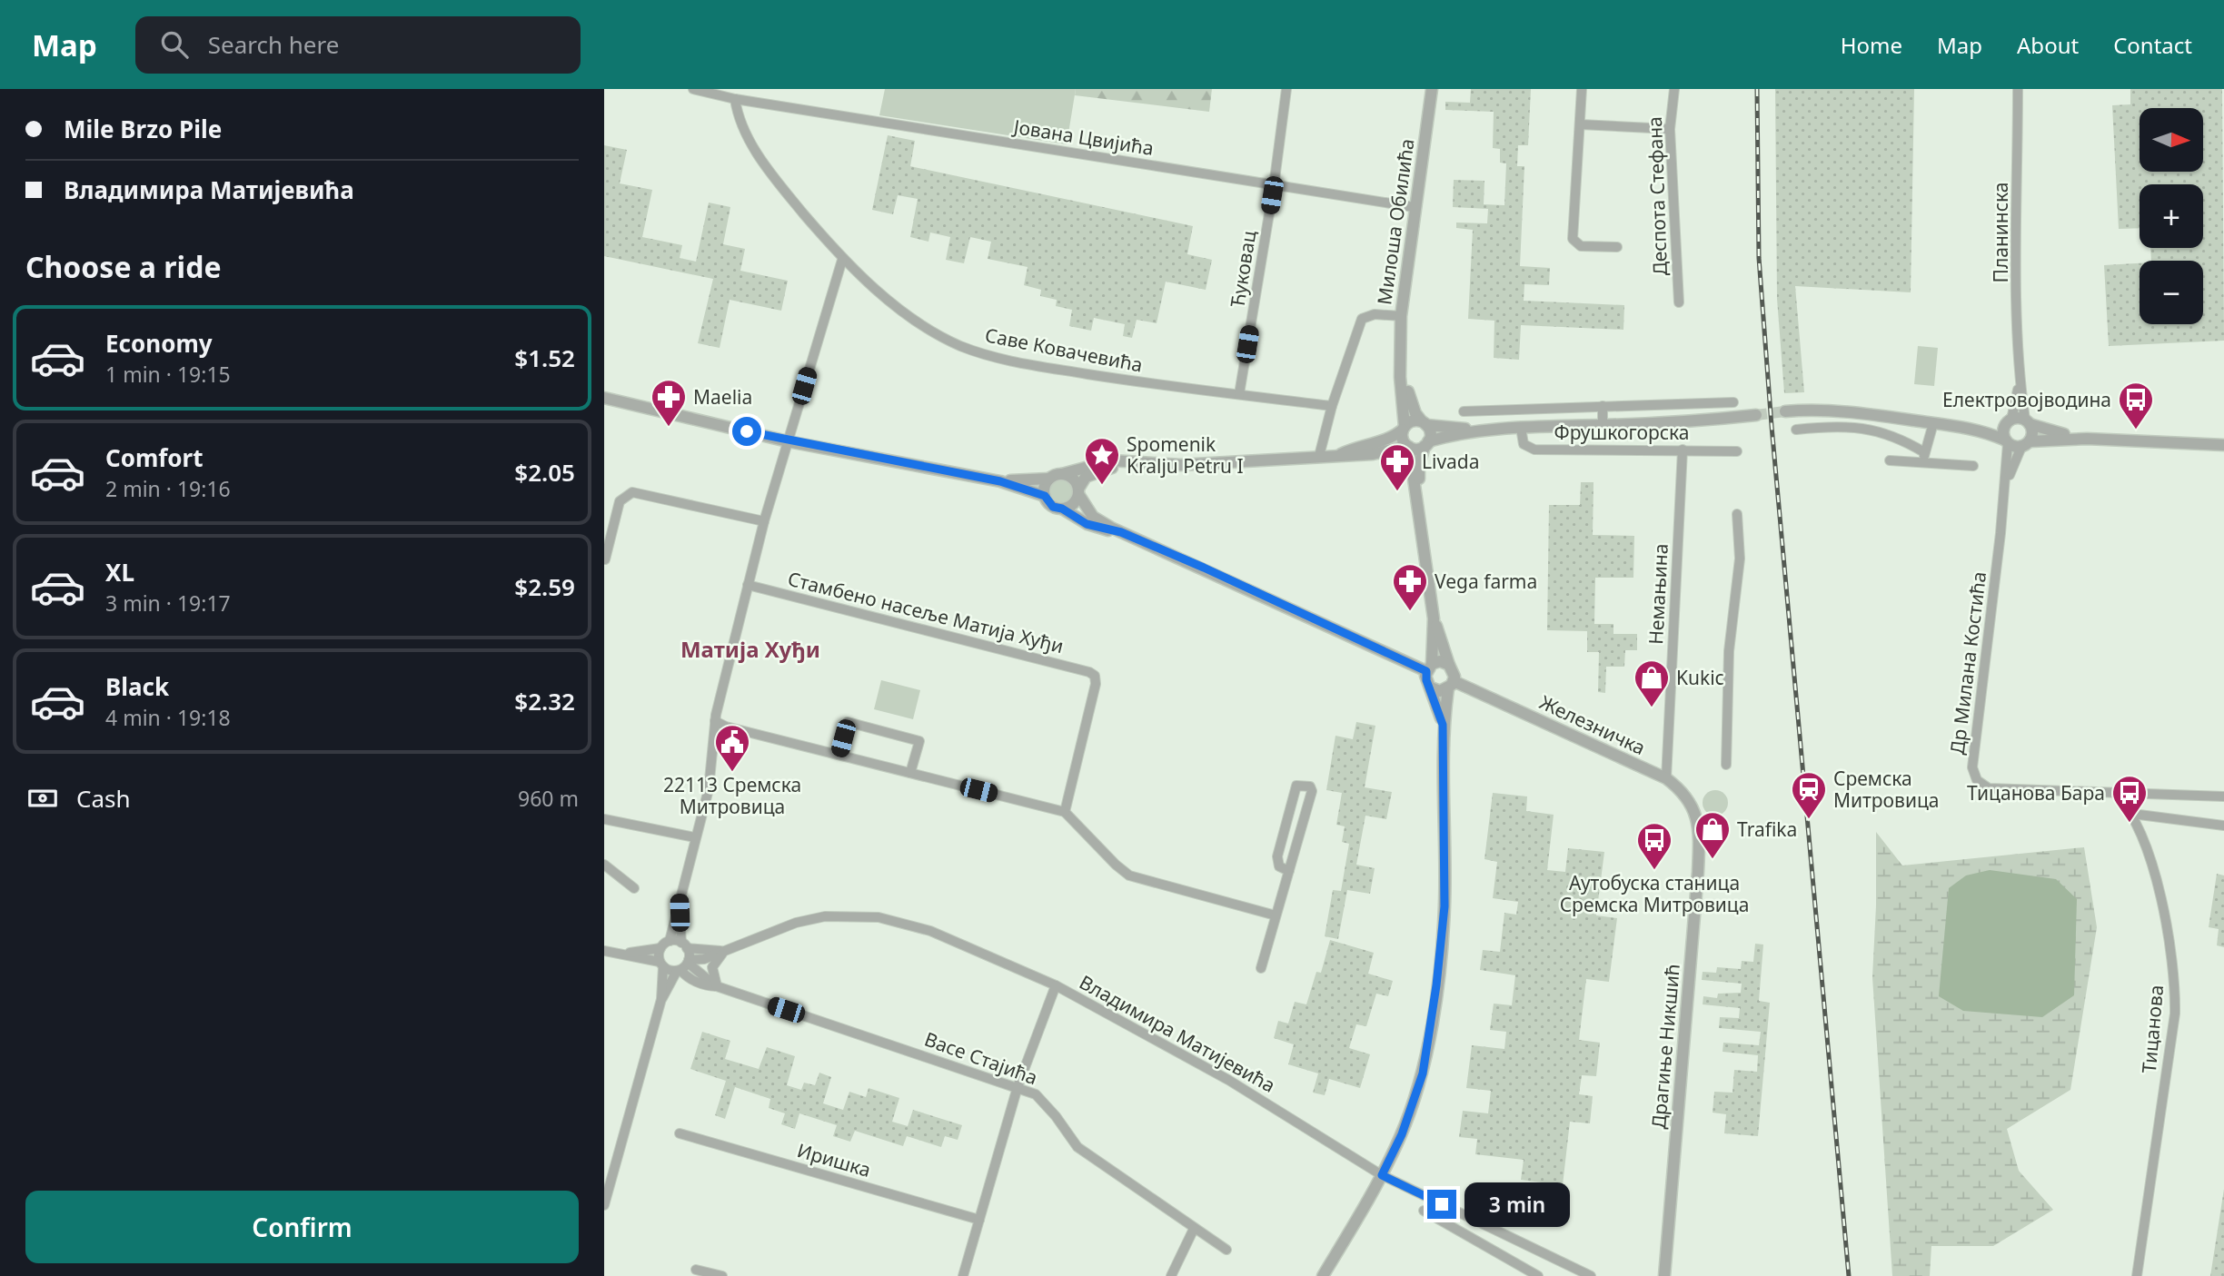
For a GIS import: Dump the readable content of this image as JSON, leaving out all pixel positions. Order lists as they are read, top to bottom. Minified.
{"streets":{"street":["Јована Цвијића","Деспота Стефана","Милоша Обилића","Планинска","Ћуковац","Саве Ковачевића","Фрушкогорска","Немањина","Стамбено насеље Матија Хуђи","Др Милана Костића","Железничка","Тицанова","Владимира Матијевића","Драгиње Никшић","Васе Стајића","Иришка"]},"crossings":[["Јована Цвијића","Милоша Обилића"],["Јована Цвијића","Ћуковац"],["Јована Цвијића","Саве Ковачевића"],["Милоша Обилића","Фрушкогорска"],["Планинска","Др Милана Костића"],["Ћуковац","Саве Ковачевића"],["Фрушкогорска","Немањина"],["Немањина","Железничка"],["Др Милана Костића","Тицанова"],["Железничка","Драгиње Никшић"],["Владимира Матијевића","Васе Стајића"]],"districts":["Матија Хуђи"],"places":{"pharmacy":["Maelia","Livada","Vega farma"],"bus stop":["Електровојводина","Тицанова Бара","Аутобуска станица Сремска Митровица"],"place":["Spomenik Kralju Petru I"],"shop":["Kukic","Trafika"],"public building":["22113 Сремска Митровица"],"station":["Сремска Митровица"]},"north":"right","page":{"header":"Map","search":"Search here","nav":["Home","Map","About","Contact"],"banner":["Mile Brzo Pile","Владимира Матијевића"],"map_buttons":["+","−"],"heading":"Choose a ride","list":[{"name":"Economy","note":"1 min · 19:15","value":"$1.52"},{"name":"Comfort","note":"2 min · 19:16","value":"$2.05"},{"name":"XL","note":"3 min · 19:17","value":"$2.59"},{"name":"Black","note":"4 min · 19:18","value":"$2.32"}],"pay":["Cash","960 m"],"buttons":"Confirm","bubble":"3 min"}}
